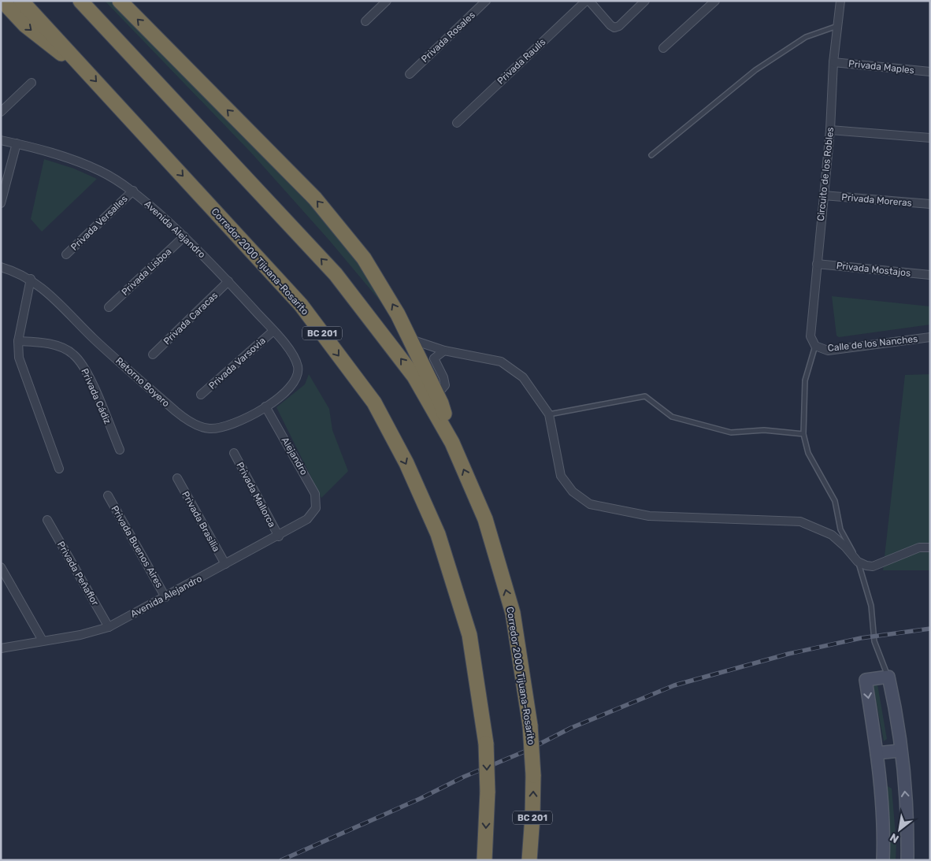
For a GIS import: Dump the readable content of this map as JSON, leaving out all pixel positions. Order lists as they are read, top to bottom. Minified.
{"streets":{"highway":["Corredor 2000 Tijuana-Rosarito","BC 201"],"street":["Privada Rosales","Privada Raulís","Privada Maples","Circuito de los Robles","Privada Moreras","Privada Versalles","Avenida Alejandro","Privada Mostajos","Privada Lisboa","Privada Caracas","Calle de los Nanches","Privada Varsovia","Retorno Boyero","Privada Cádiz","Alejandro","Privada Mallorca","Privada Brasilia","Privada Buenos Aires","Privada Peñaflor"]},"crossings":[["Privada Maples","Circuito de los Robles"],["Circuito de los Robles","Privada Moreras"],["Circuito de los Robles","Privada Mostajos"],["Circuito de los Robles","Calle de los Nanches"],["Privada Versalles","Avenida Alejandro"],["Avenida Alejandro","Privada Lisboa"],["Avenida Alejandro","Privada Caracas"],["Avenida Alejandro","Privada Varsovia"],["Avenida Alejandro","Retorno Boyero"],["Avenida Alejandro","Alejandro"],["Avenida Alejandro","Privada Mallorca"],["Avenida Alejandro","Privada Brasilia"],["Avenida Alejandro","Privada Buenos Aires"],["Avenida Alejandro","Privada Peñaflor"],["Retorno Boyero","Alejandro"]],"north":"bottom left"}
